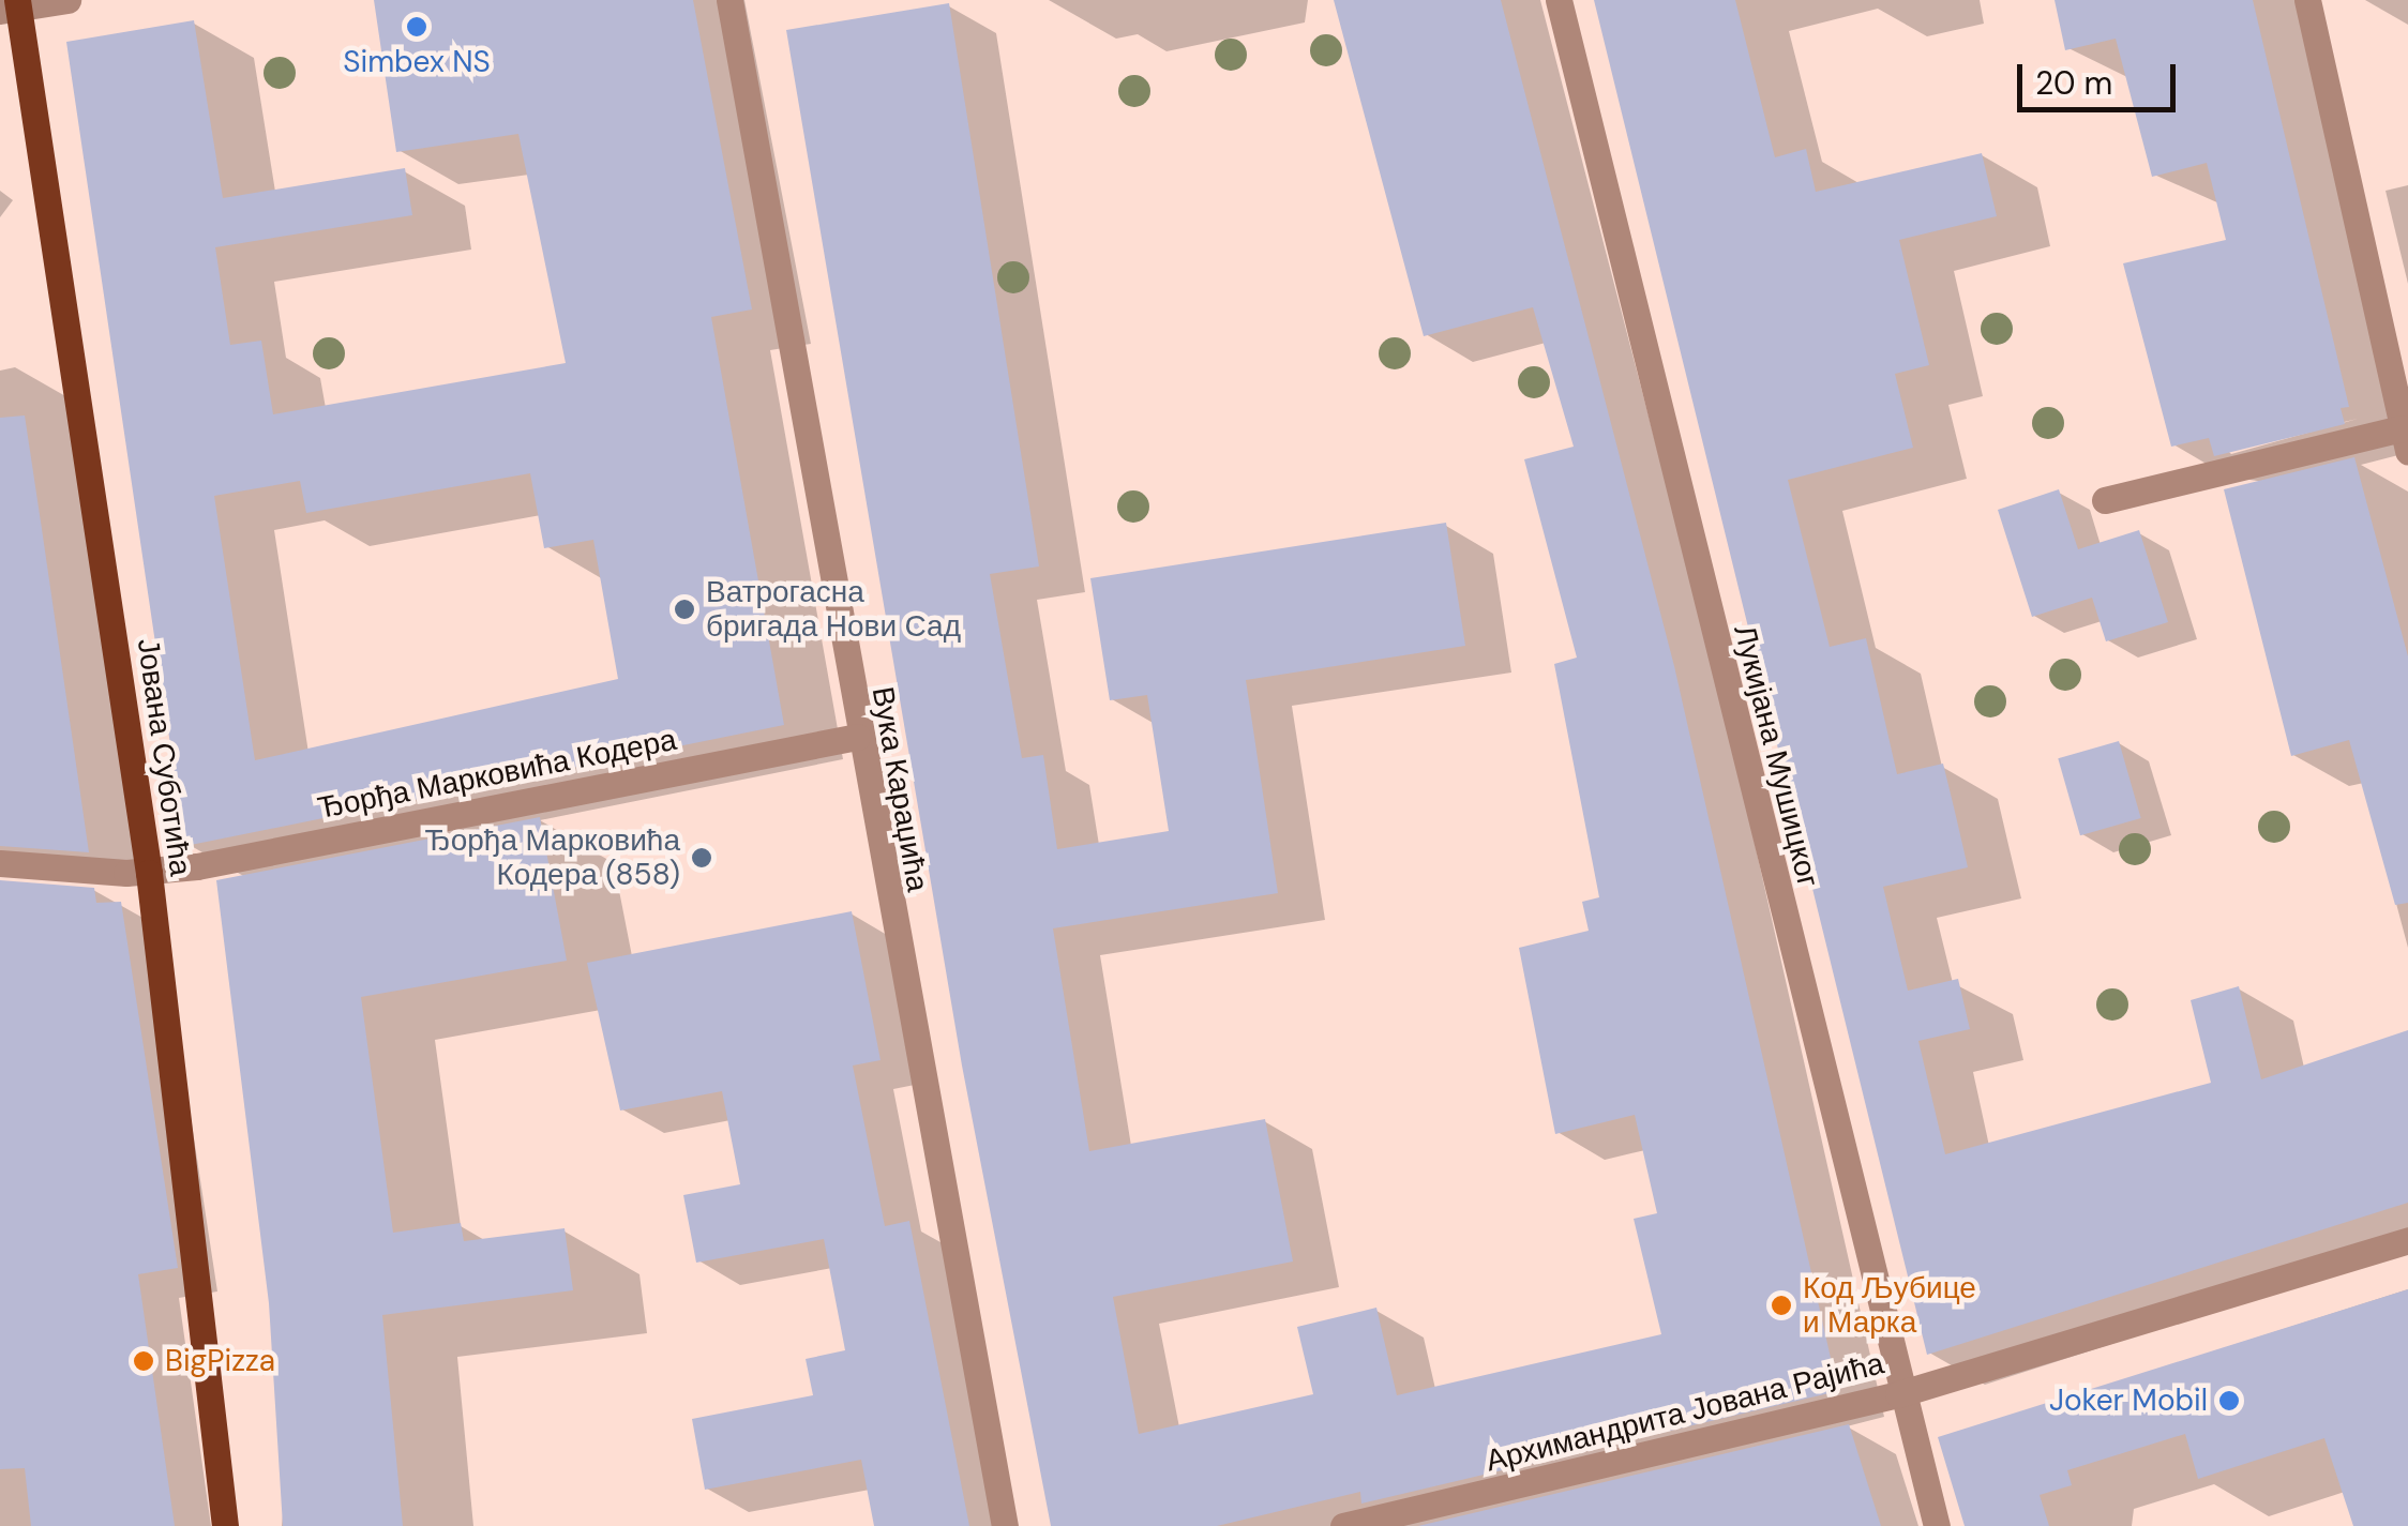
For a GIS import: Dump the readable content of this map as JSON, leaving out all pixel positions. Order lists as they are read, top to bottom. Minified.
{"streets":{"main road":["Јована Суботића"],"street":["Лукијана Мушицког","Ђорђа Марковића Кодера","Вука Караџића","Архимандрита Јована Рајића"]},"crossings":[["Лукијана Мушицког","Архимандрита Јована Рајића"],["Јована Суботића","Ђорђа Марковића Кодера"],["Ђорђа Марковића Кодера","Вука Караџића"]],"places":["Simbex NS","Ватрогасна бригада Нови Сад","Ђорђа Марковића Кодера (858)","Код Љубице и Марка","BigPizza","Joker Mobil"],"scale_bar":"20 m"}
